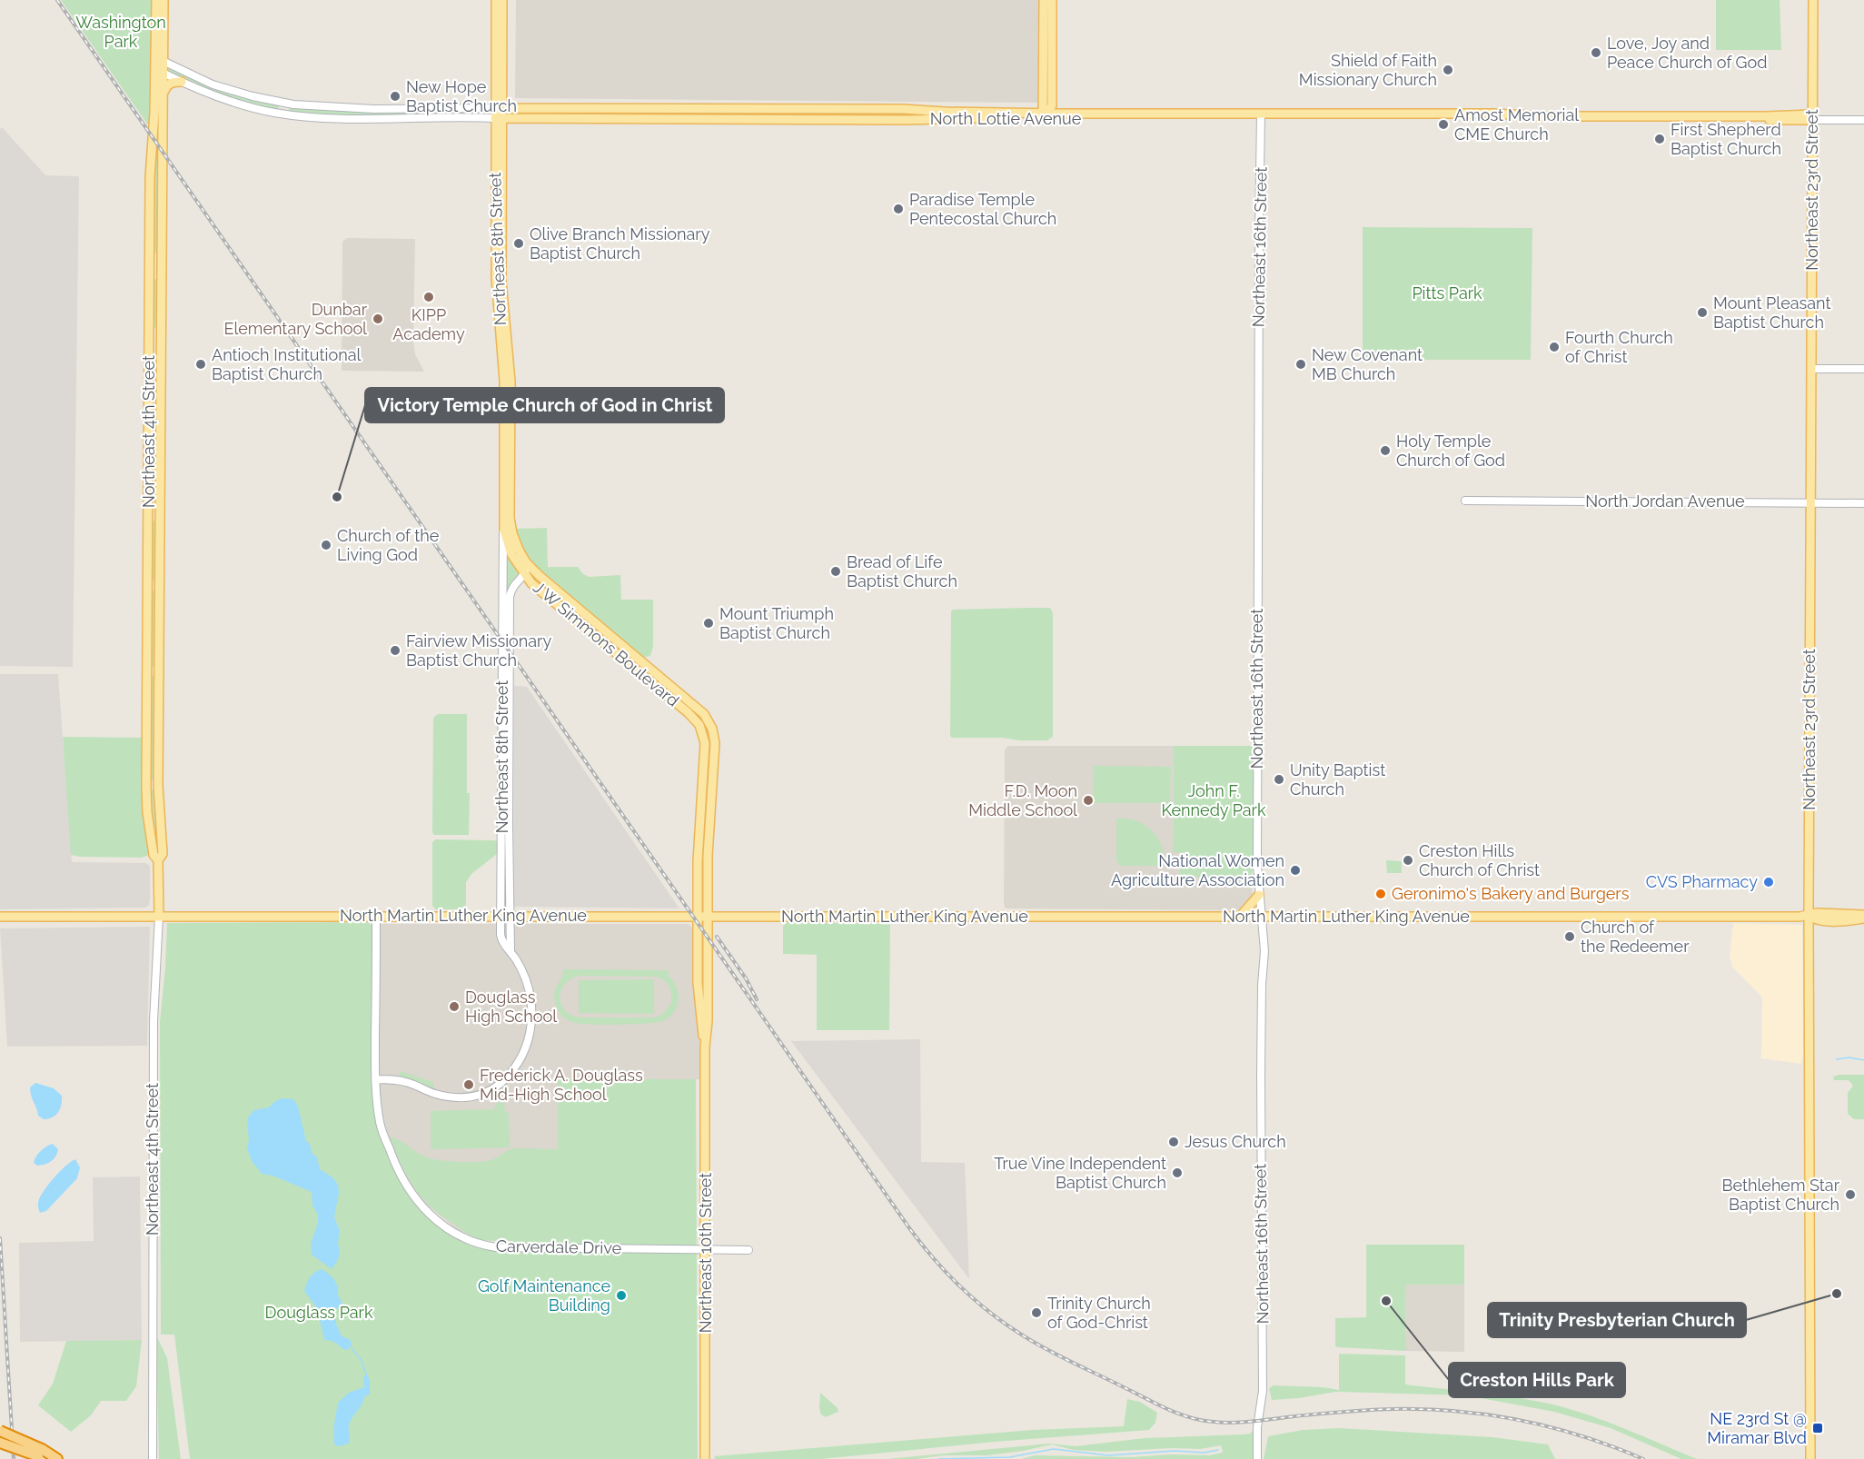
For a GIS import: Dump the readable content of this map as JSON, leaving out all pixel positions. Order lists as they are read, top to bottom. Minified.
{"streets":{"main road":["North Lottie Avenue","Northeast 23rd Street","Northeast 8th Street","Northeast 4th Street","J W Simmons Boulevard","North Martin Luther King Avenue","Northeast 10th Street"],"street":["Northeast 16th Street","North Jordan Avenue","Carverdale Drive"]},"crossings":[["North Lottie Avenue","Northeast 23rd Street"],["North Lottie Avenue","Northeast 16th Street"],["North Lottie Avenue","Northeast 8th Street"],["North Lottie Avenue","Northeast 4th Street"],["Northeast 23rd Street","North Jordan Avenue"],["Northeast 23rd Street","North Martin Luther King Avenue"],["Northeast 16th Street","North Martin Luther King Avenue"],["Northeast 8th Street","J W Simmons Boulevard"],["Northeast 8th Street","North Martin Luther King Avenue"],["Northeast 8th Street","Carverdale Drive"],["Northeast 4th Street","North Martin Luther King Avenue"],["J W Simmons Boulevard","Northeast 10th Street"],["North Martin Luther King Avenue","Carverdale Drive"],["North Martin Luther King Avenue","Northeast 10th Street"],["Carverdale Drive","Northeast 10th Street"]],"parks":["Washington Park","Pitts Park","John F. Kennedy Park","Douglass Park"],"places":{"other":["Love, Joy and Peace Church of God","Shield of Faith Missionary Church","New Hope Baptist Church","Amost Memorial CME Church","First Shepherd Baptist Church","Paradise Temple Pentecostal Church","Olive Branch Missionary Baptist Church","KIPP Academy","Mount Pleasant Baptist Church","Dunbar Elementary School","Fourth Church of Christ","Antioch Institutional Baptist Church","New Covenant MB Church","Holy Temple Church of God","Victory Temple Church of God in Christ","Church of the Living God","Bread of Life Baptist Church","Mount Triumph Baptist Church","Fairview Missionary Baptist Church","Unity Baptist Church","F.D. Moon Middle School","Creston Hills Church of Christ","National Women Agriculture Association","CVS Pharmacy","Geronimo's Bakery and Burgers","Church of the Redeemer","Douglass High School","Frederick A. Douglass Mid-High School","Jesus Church","True Vine Independent Baptist Church","Bethlehem Star Baptist Church","Trinity Presbyterian Church","Golf Maintenance Building","Creston Hills Park","Trinity Church of God-Christ"],"transit":["NE 23rd St @ Miramar Blvd"]}}
